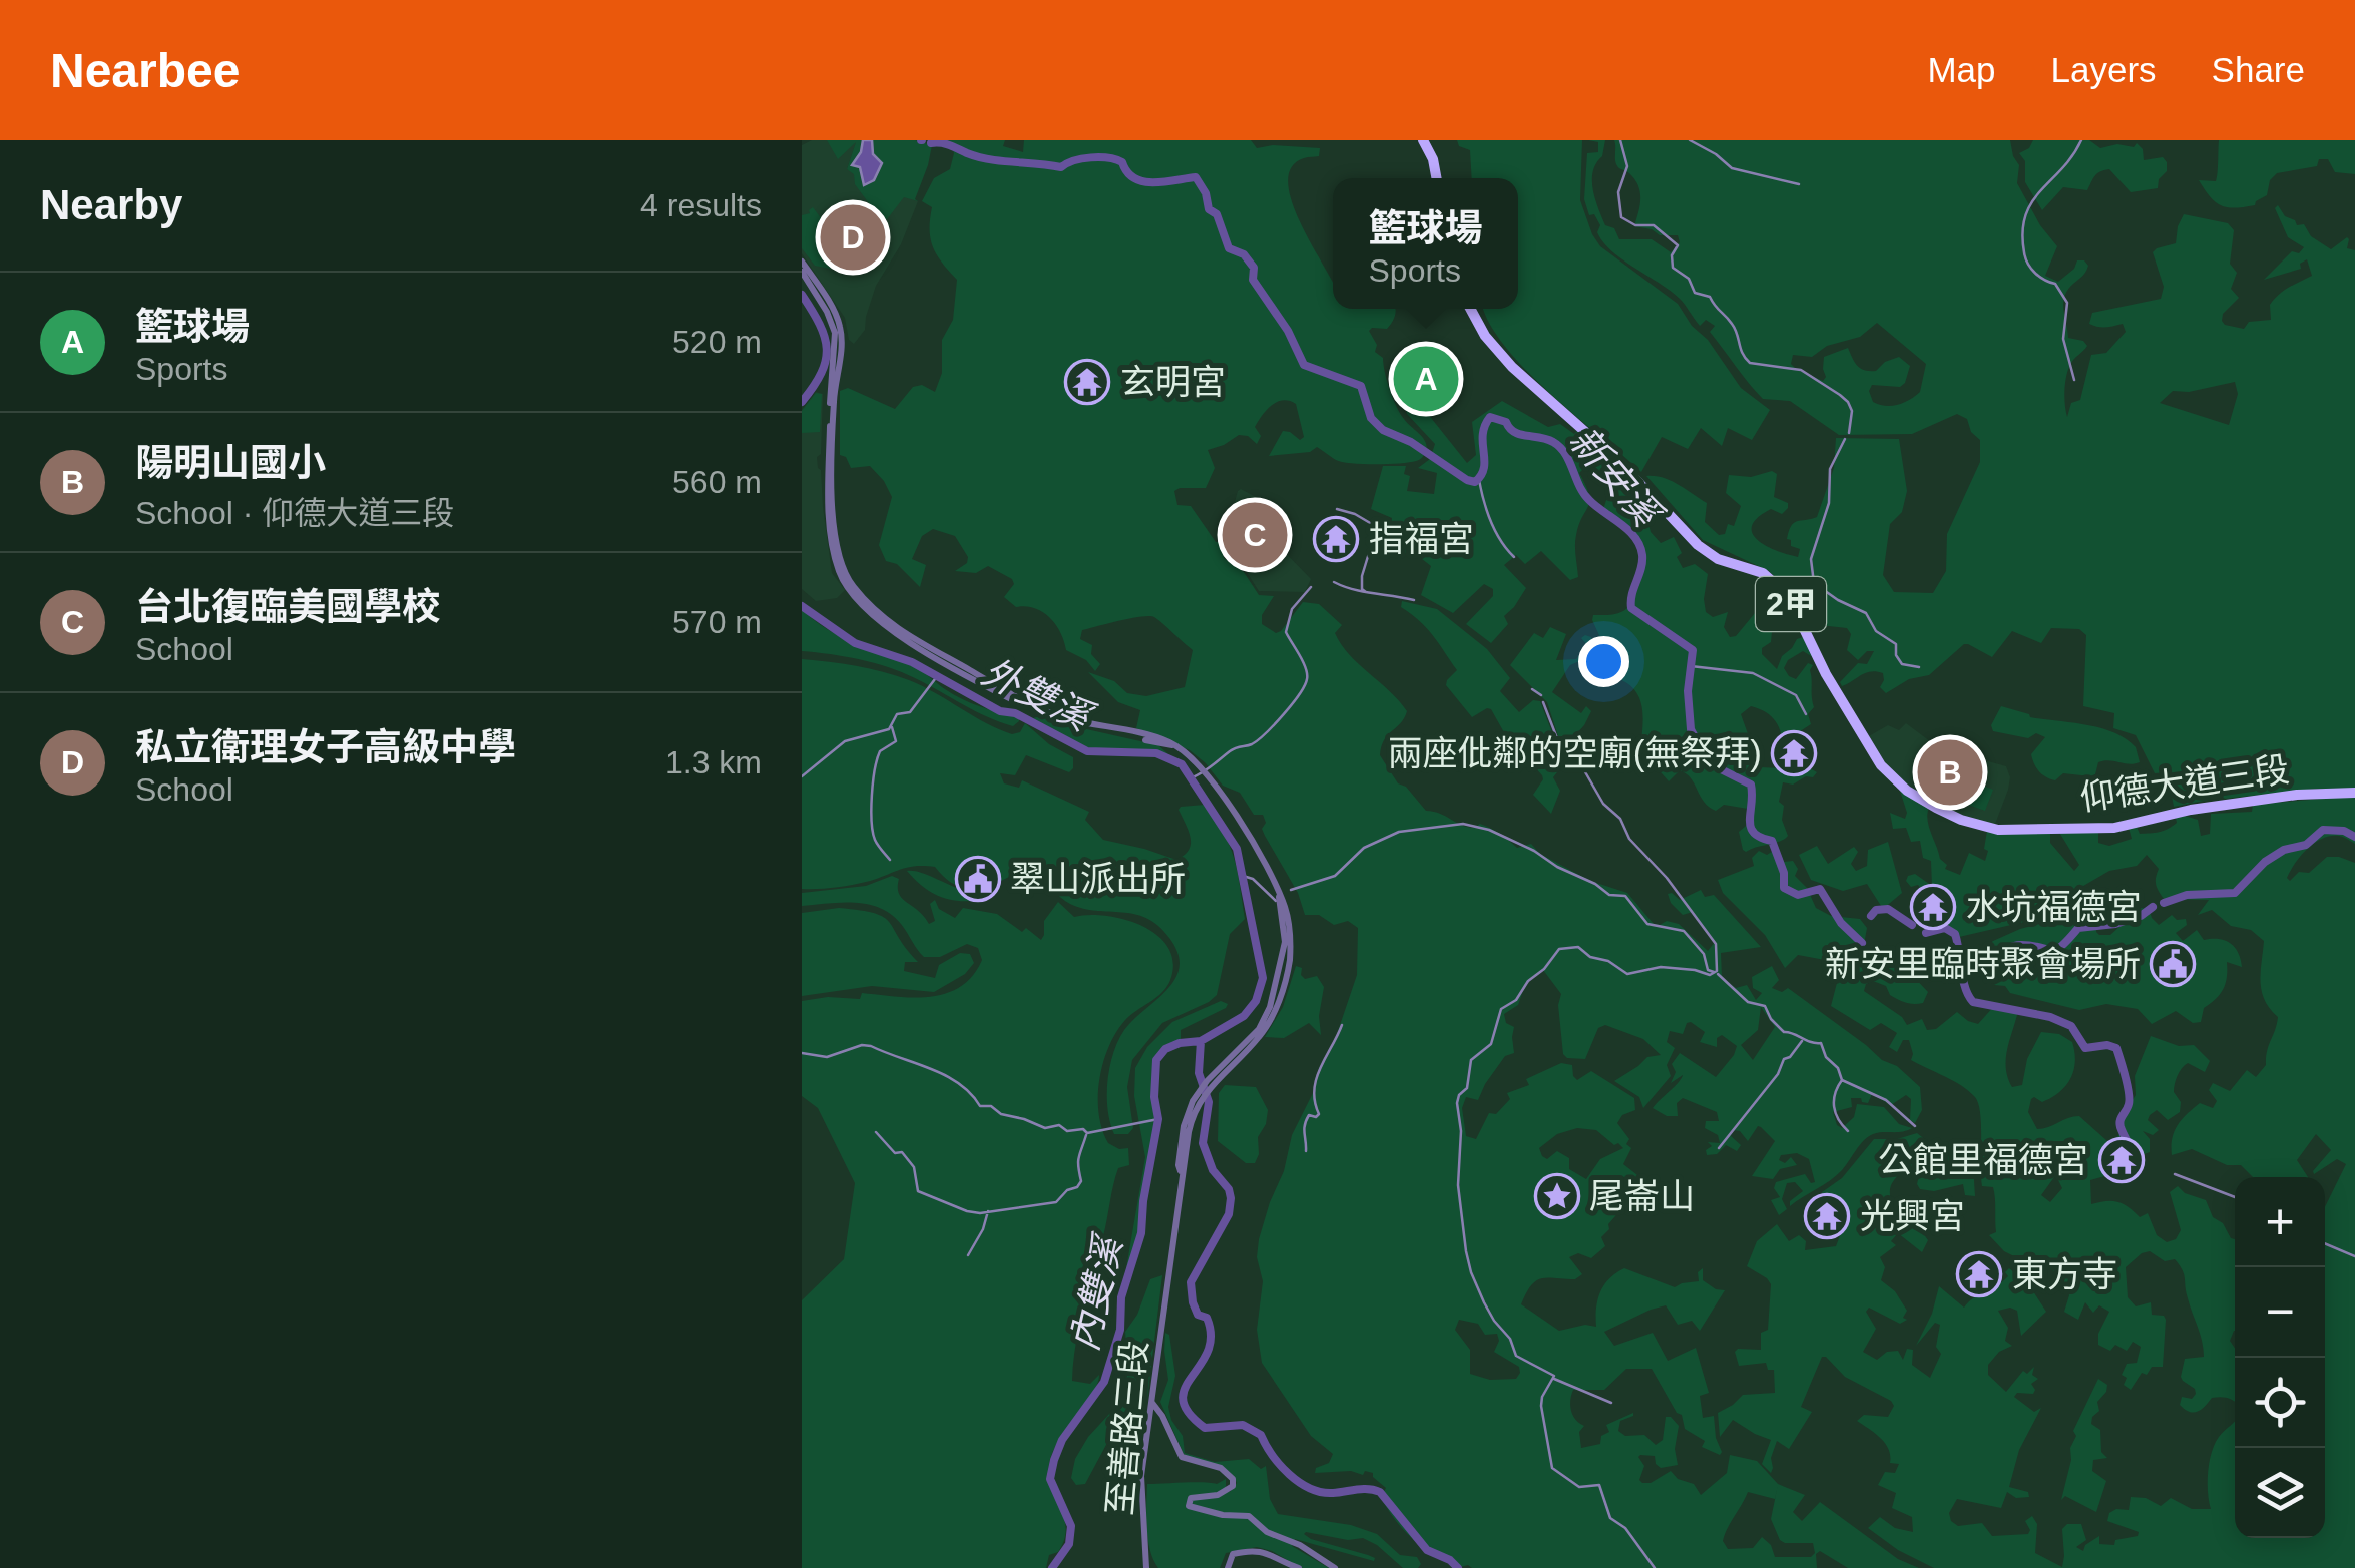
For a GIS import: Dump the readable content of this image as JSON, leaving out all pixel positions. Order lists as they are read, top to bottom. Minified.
{"streets":{"main road":["2甲","仰德大道三段"],"street":["至善路三段"]},"water":["新安溪","外雙溪","內雙溪"],"places":{"temple":["玄明宮","指福宮","兩座仳鄰的空廟(無祭拜)","水坑福德宮","公館里福德宮","光興宮","東方寺"],"public building":["翠山派出所","新安里臨時聚會場所"],"place":["尾崙山"]},"page":{"header":"Nearbee","nav":["Map","Layers","Share"],"heading":["Nearby","4 results"],"popup":["籃球場","Sports"],"pins":["D","A","C","B"],"list":[{"mark":"A","name":"籃球場","note":"Sports","value":"520 m"},{"mark":"B","name":"陽明山國小","note":"School · 仰德大道三段","value":"560 m"},{"mark":"C","name":"台北復臨美國學校","note":"School","value":"570 m"},{"mark":"D","name":"私立衛理女子高級中學","note":"School","value":"1.3 km"}],"map_buttons":["+","−"]}}
